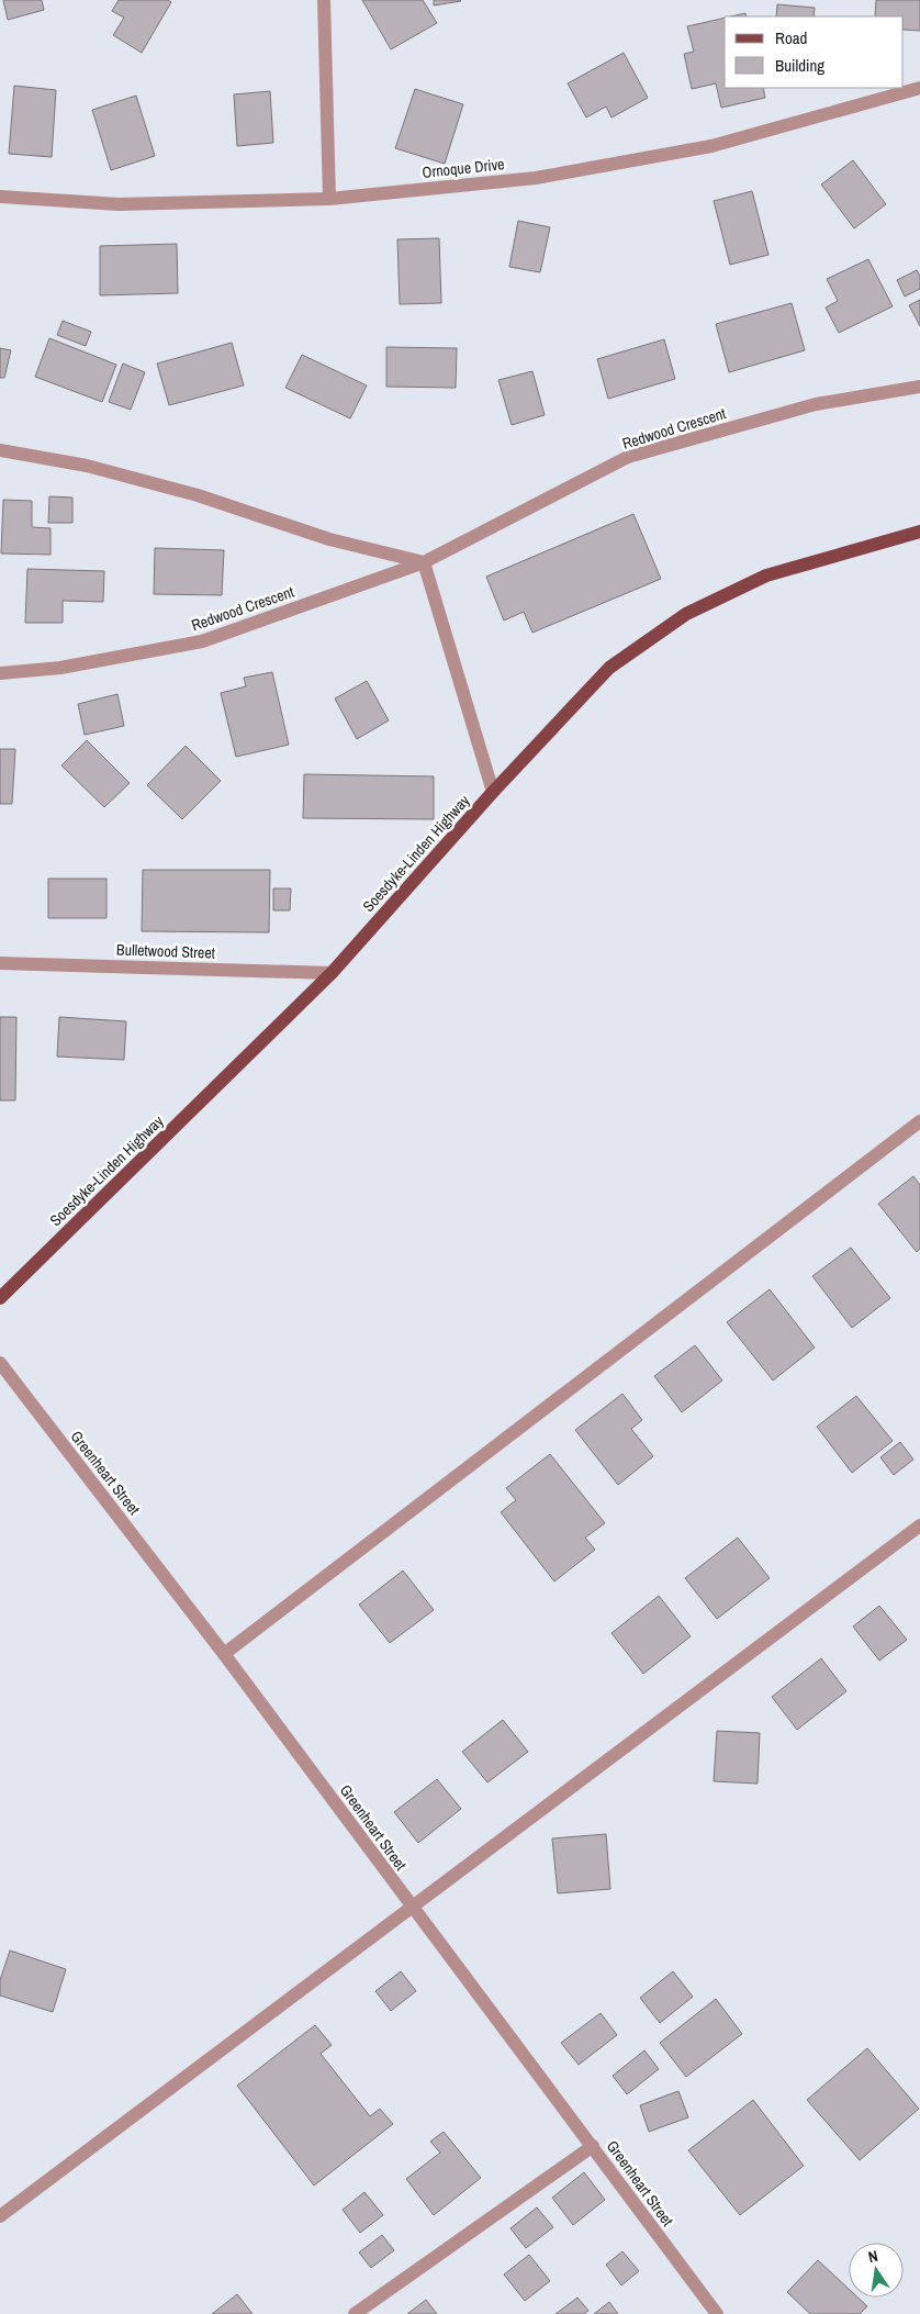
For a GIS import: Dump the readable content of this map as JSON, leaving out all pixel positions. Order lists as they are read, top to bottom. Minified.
{"streets":{"main road":["Soesdyke-Linden Highway"],"street":["Ornoque Drive","Redwood Crescent","Bulletwood Street","Greenheart Street"]},"crossings":[["Soesdyke-Linden Highway","Bulletwood Street"]],"legend":["Road","Building"],"north":"top"}
